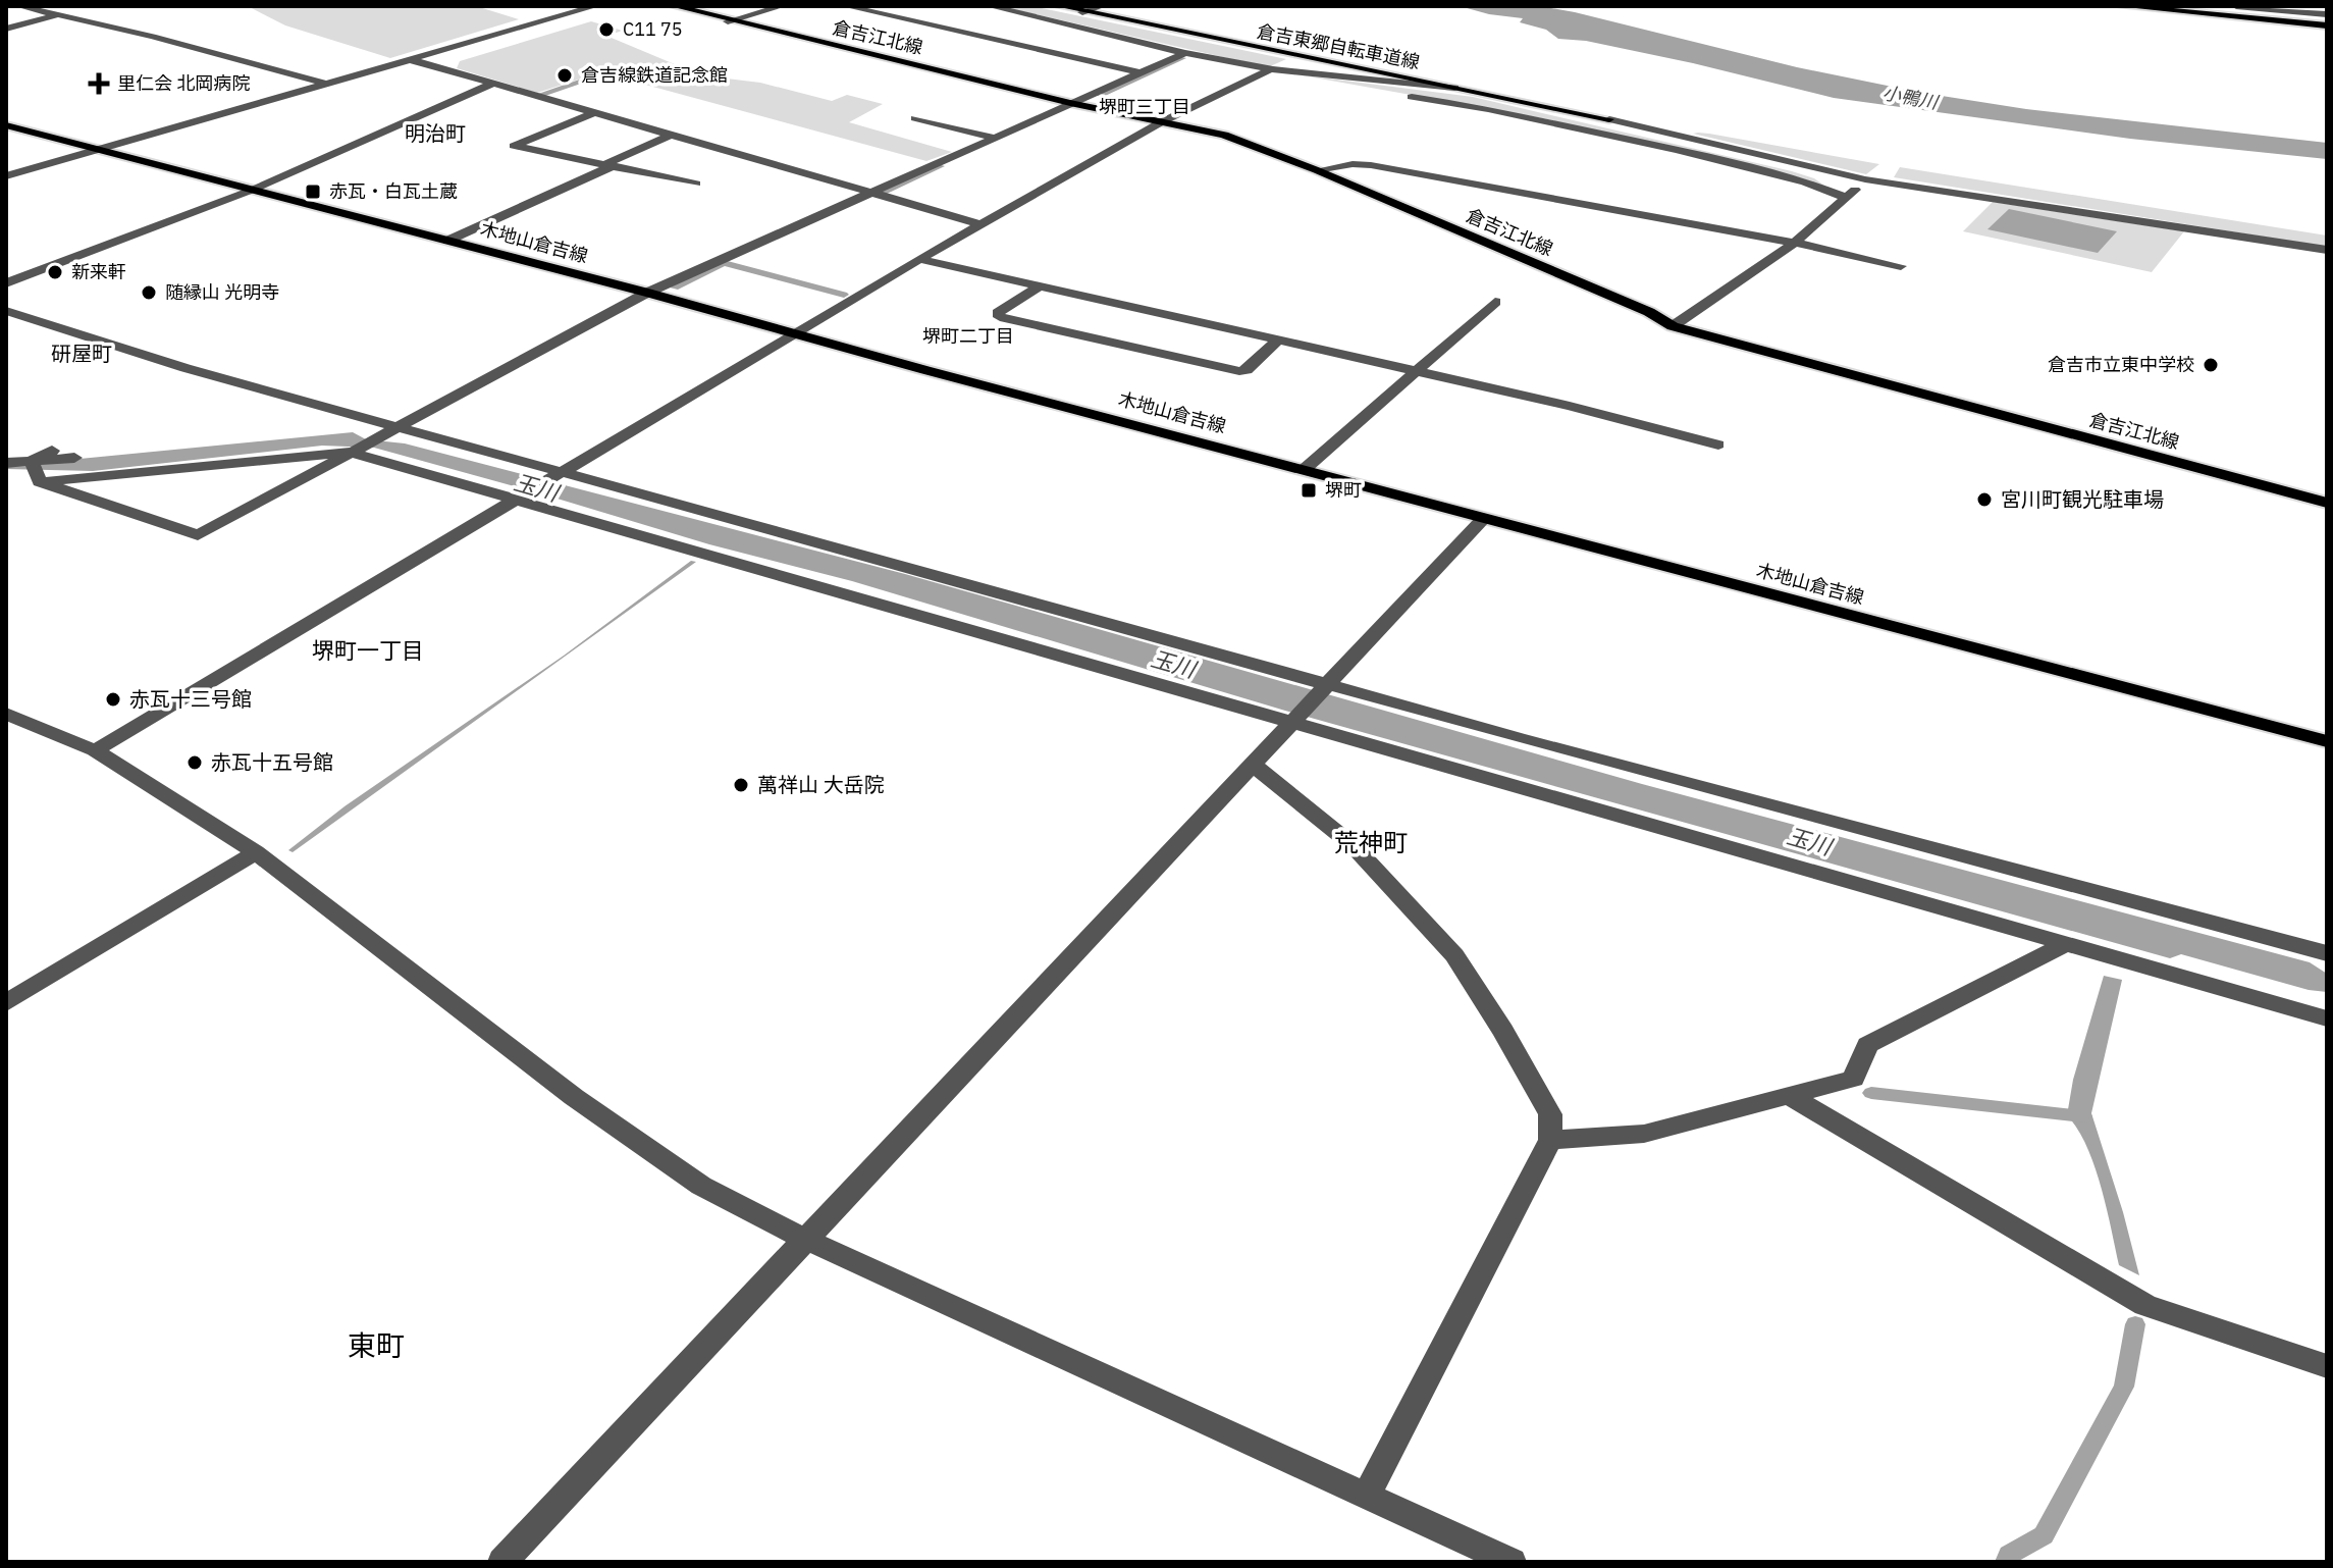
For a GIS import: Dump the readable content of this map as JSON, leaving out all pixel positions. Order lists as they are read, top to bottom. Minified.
{"streets":{"main road":["倉吉江北線","倉吉東郷自転車道線","木地山倉吉線"]},"districts":["堺町三丁目","明治町","堺町二丁目","研屋町","堺町一丁目","荒神町","東町"],"water":["小鴨川","玉川"],"places":{"other":["C11 75","倉吉線鉄道記念館","新来軒","随縁山 光明寺","倉吉市立東中学校","宮川町観光駐車場","赤瓦十三号館","赤瓦十五号館","萬祥山 大岳院"],"health":["里仁会 北岡病院"],"transit":["赤瓦・白瓦土蔵","堺町"]}}
